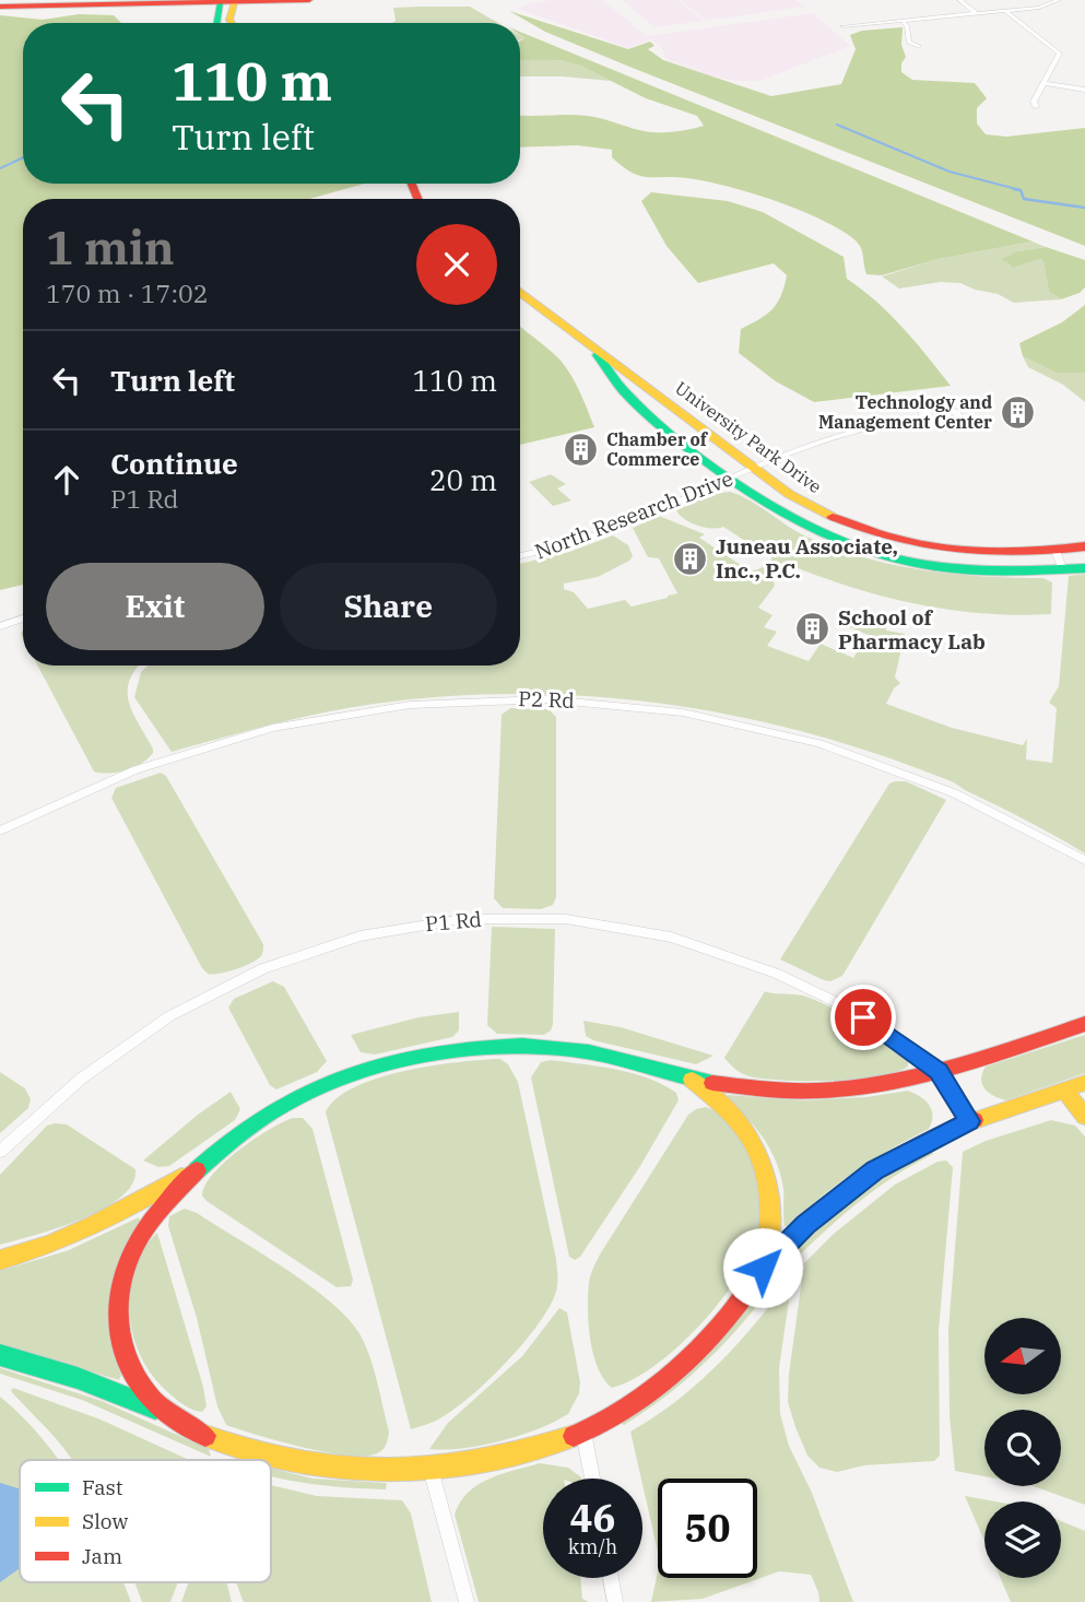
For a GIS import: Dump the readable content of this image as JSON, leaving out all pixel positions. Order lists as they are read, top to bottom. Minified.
{"streets":{"main road":["University Park Drive"],"street":["North Research Drive","P2 Rd","P1 Rd"]},"crossings":[["University Park Drive","North Research Drive"]],"places":{"building":["Technology and Management Center","Chamber of Commerce","Juneau Associate, Inc., P.C.","School of Pharmacy Lab"]},"legend":["Fast","Slow","Jam"],"north":"left","page":{"turn":["110 m","Turn left"],"heading":["1 min","170 m · 17:02"],"list":[{"name":"Turn left","value":"110 m"},{"name":"Continue","note":"P1 Rd","value":"20 m"}],"buttons":["Exit","Share"],"speed":"46 km/h","limit":"50"}}
